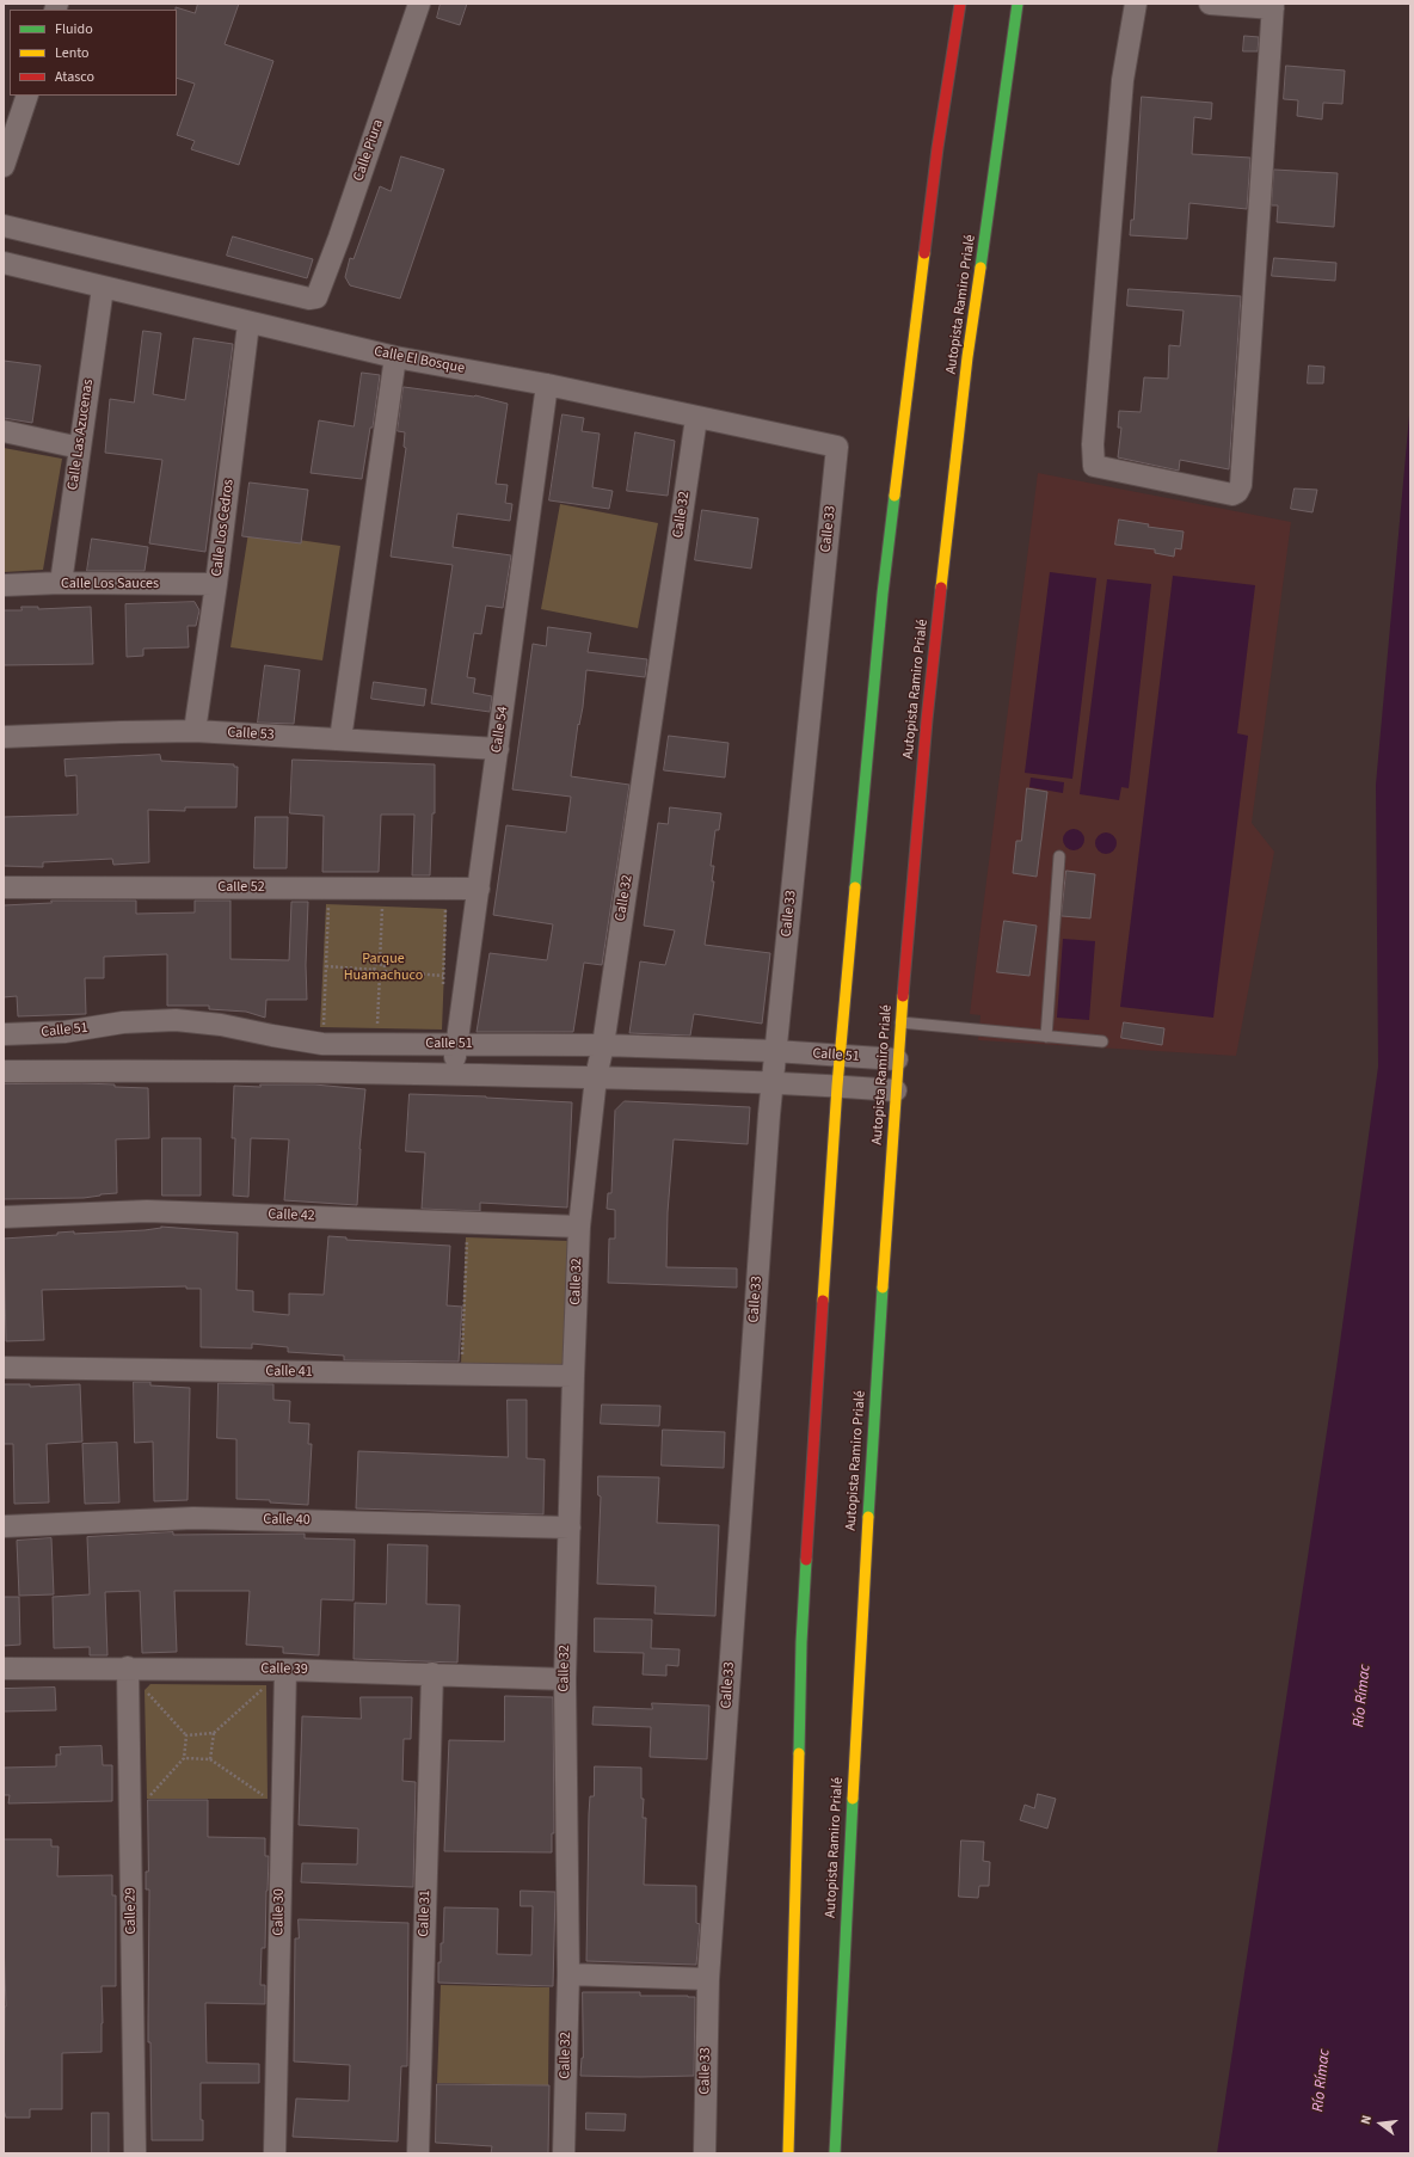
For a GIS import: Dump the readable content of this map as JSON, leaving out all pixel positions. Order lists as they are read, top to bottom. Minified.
{"streets":{"highway":["Autopista Ramiro Prialé"],"street":["Calle Piura","Calle El Bosque","Calle Las Azucenas","Calle 32","Calle Los Cedros","Calle 33","Calle Los Sauces","Calle 54","Calle 53","Calle 52","Calle 51","Calle 42","Calle 41","Calle 40","Calle 39","Calle 29","Calle 30","Calle 31"]},"crossings":[["Autopista Ramiro Prialé","Calle 51"],["Calle El Bosque","Calle Las Azucenas"],["Calle El Bosque","Calle 32"],["Calle El Bosque","Calle Los Cedros"],["Calle El Bosque","Calle 33"],["Calle El Bosque","Calle 54"],["Calle Las Azucenas","Calle Los Sauces"],["Calle 32","Calle 51"],["Calle 32","Calle 42"],["Calle 32","Calle 41"],["Calle 32","Calle 40"],["Calle 32","Calle 39"],["Calle Los Cedros","Calle Los Sauces"],["Calle Los Cedros","Calle 53"],["Calle 33","Calle 51"],["Calle 54","Calle 53"],["Calle 54","Calle 52"],["Calle 54","Calle 51"],["Calle 39","Calle 29"],["Calle 39","Calle 30"],["Calle 39","Calle 31"]],"water":["Río Rímac"],"parks":["Parque Huamachuco"],"legend":["Fluido","Lento","Atasco"],"north":"left"}
